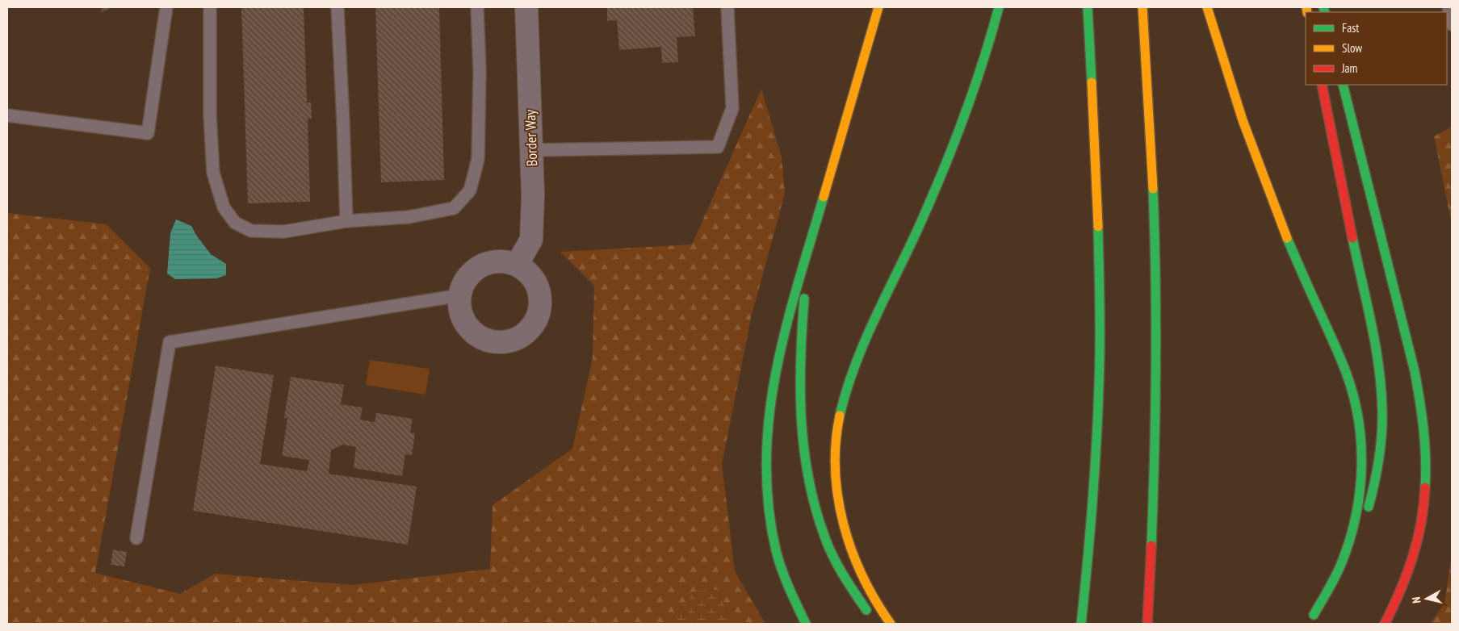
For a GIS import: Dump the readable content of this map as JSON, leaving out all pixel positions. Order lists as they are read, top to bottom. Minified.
{"streets":{"street":["Border Way"]},"legend":["Fast","Slow","Jam"],"north":"left"}
